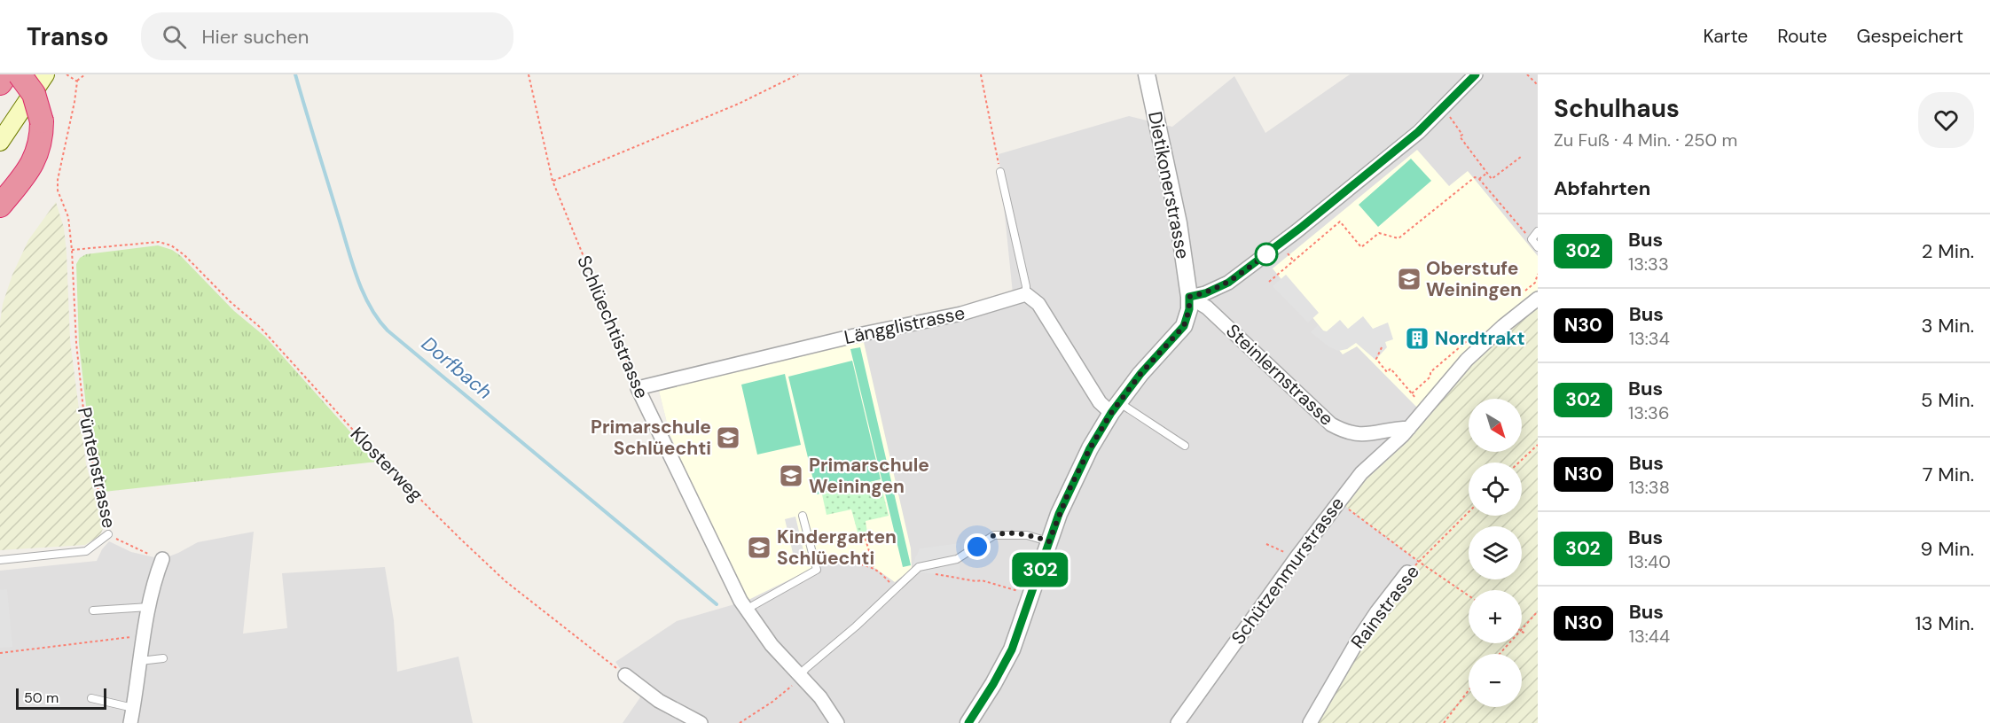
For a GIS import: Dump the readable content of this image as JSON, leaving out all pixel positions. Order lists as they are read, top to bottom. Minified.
{"streets":{"street":["Dietikonerstrasse","Längglistrasse","Schlüechtistrasse","Steinlernstrasse","Schützenmurstrasse","Rainstrasse"],"path":["Klosterweg","Püntenstrasse"]},"crossings":[["Dietikonerstrasse","Steinlernstrasse"],["Längglistrasse","Schlüechtistrasse"],["Steinlernstrasse","Schützenmurstrasse"],["Klosterweg","Püntenstrasse"]],"water":["Dorfbach"],"places":{"school or university":["Oberstufe Weiningen","Primarschule Schlüechti","Primarschule Weiningen","Kindergarten Schlüechti"],"building":["Nordtrakt"]},"lines":["bus line 302"],"scale_bar":"50 m","north":"bottom right","page":{"header":"Transo","search":"Hier suchen","nav":["Karte","Route","Gespeichert"],"on_map":"302","heading":[["Schulhaus","Zu Fuß · 4 Min. · 250 m"],"Abfahrten"],"list":[{"mark":"302","name":"Bus","note":"13:33","value":"2 Min."},{"mark":"N30","name":"Bus","note":"13:34","value":"3 Min."},{"mark":"302","name":"Bus","note":"13:36","value":"5 Min."},{"mark":"N30","name":"Bus","note":"13:38","value":"7 Min."},{"mark":"302","name":"Bus","note":"13:40","value":"9 Min."},{"mark":"N30","name":"Bus","note":"13:44","value":"13 Min."}],"map_buttons":["+","−"],"scale":"50 m"}}
